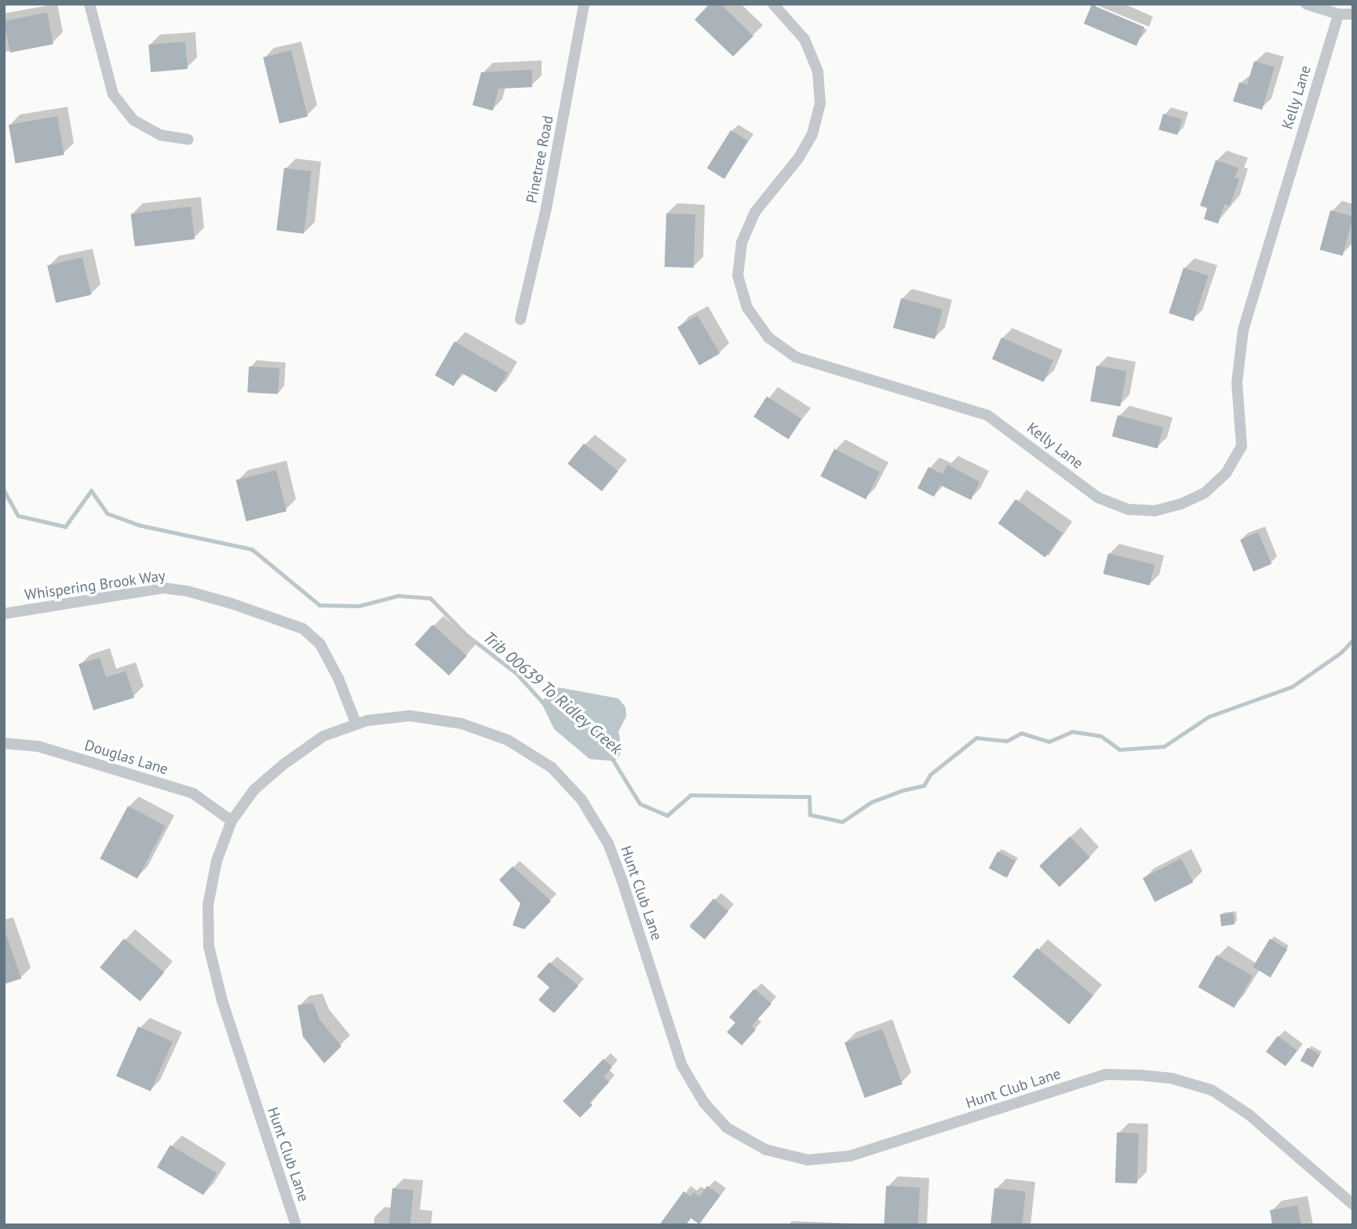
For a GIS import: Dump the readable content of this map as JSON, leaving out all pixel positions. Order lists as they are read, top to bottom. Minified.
{"streets":{"street":["Kelly Lane","Pinetree Road","Whispering Brook Way","Douglas Lane","Hunt Club Lane"]},"crossings":[["Whispering Brook Way","Hunt Club Lane"],["Douglas Lane","Hunt Club Lane"]],"water":["Trib 00639 To Ridley Creek"]}
